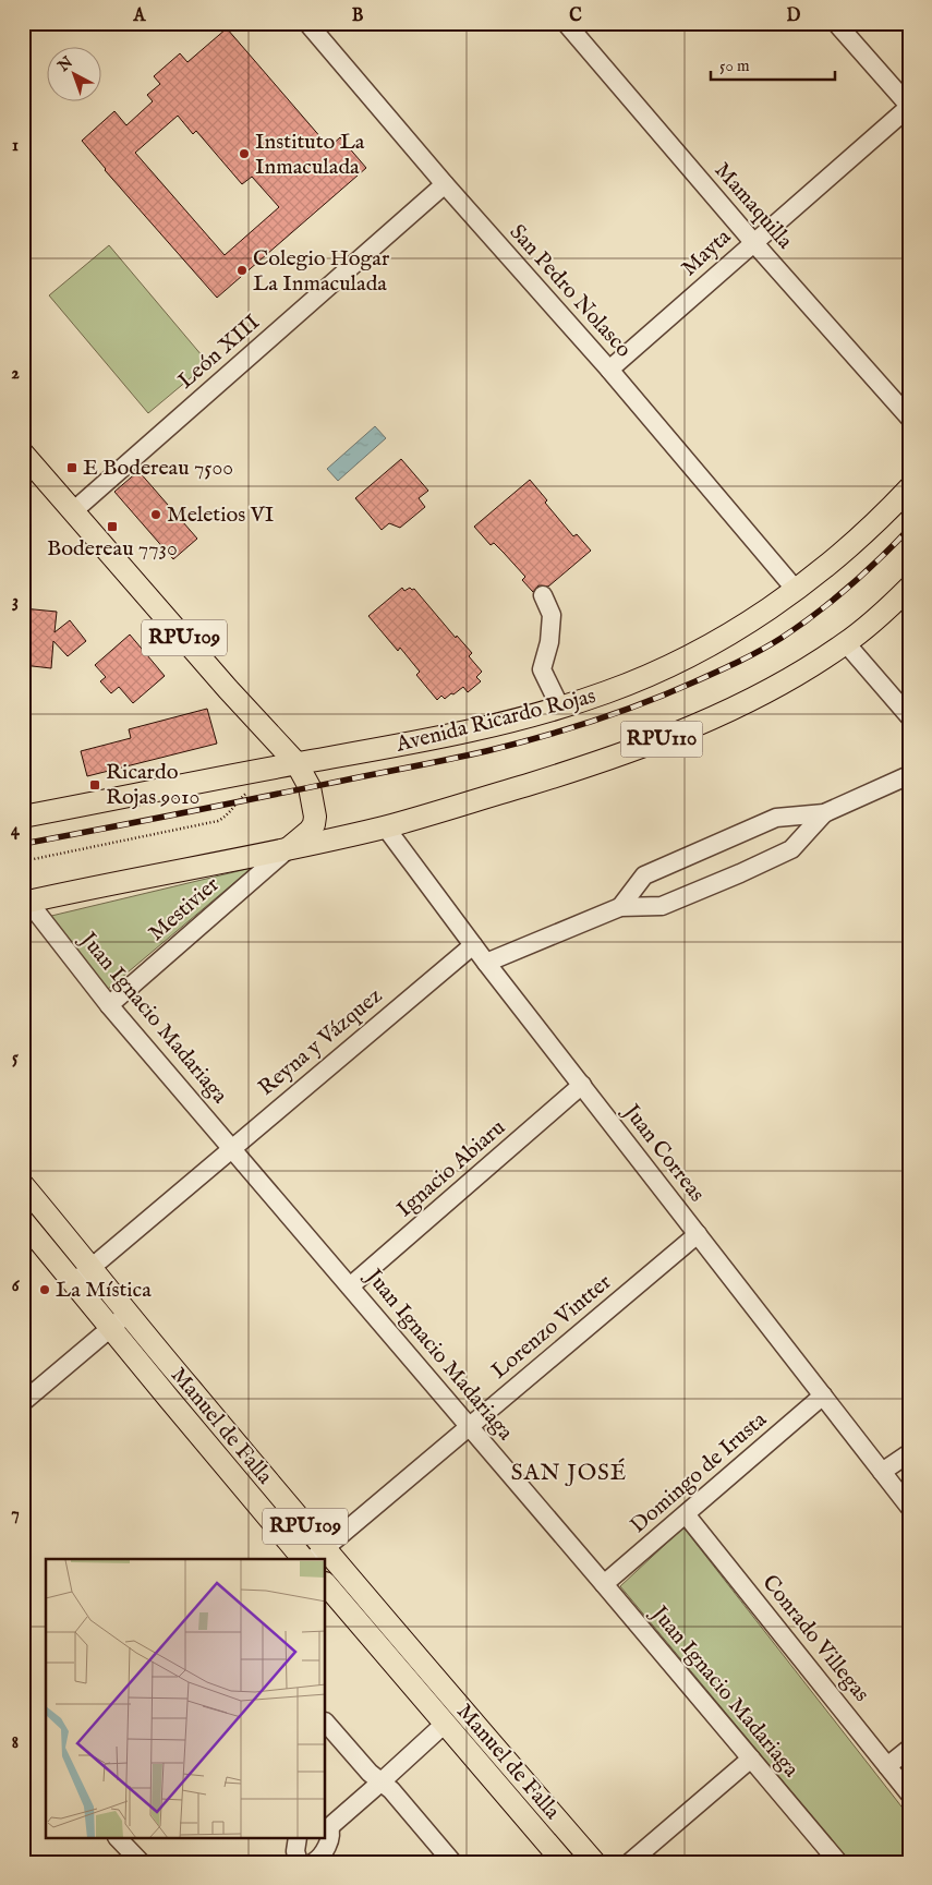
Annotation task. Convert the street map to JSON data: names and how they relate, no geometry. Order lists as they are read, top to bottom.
{
  "streets": {
    "main road": [
      "RPU109",
      "Avenida Ricardo Rojas",
      "RPU110",
      "Manuel de Falla"
    ],
    "street": [
      "Mamaquilla",
      "Mayta",
      "San Pedro Nolasco",
      "León XIII",
      "Mestivier",
      "Juan Ignacio Madariaga",
      "Reyna y Vázquez",
      "Juan Correas",
      "Ignacio Abiaru",
      "Lorenzo Vintter",
      "Domingo de Irusta",
      "Conrado Villegas"
    ]
  },
  "crossings": [
    ["Mamaquilla", "Mayta"],
    ["Mayta", "San Pedro Nolasco"],
    ["San Pedro Nolasco", "León XIII"],
    ["San Pedro Nolasco", "Avenida Ricardo Rojas"],
    ["León XIII", "RPU109"],
    ["RPU109", "Avenida Ricardo Rojas"],
    ["RPU109", "RPU110"],
    ["RPU109", "Mestivier"],
    ["RPU109", "Juan Ignacio Madariaga"],
    ["RPU110", "Mestivier"],
    ["RPU110", "Juan Correas"],
    ["Mestivier", "Juan Ignacio Madariaga"],
    ["Juan Ignacio Madariaga", "Reyna y Vázquez"],
    ["Juan Ignacio Madariaga", "Ignacio Abiaru"],
    ["Juan Ignacio Madariaga", "Lorenzo Vintter"],
    ["Juan Ignacio Madariaga", "Domingo de Irusta"],
    ["Reyna y Vázquez", "Juan Correas"],
    ["Reyna y Vázquez", "Manuel de Falla"],
    ["Juan Correas", "Ignacio Abiaru"],
    ["Juan Correas", "Lorenzo Vintter"],
    ["Juan Correas", "Domingo de Irusta"],
    ["Lorenzo Vintter", "Manuel de Falla"],
    ["Domingo de Irusta", "Conrado Villegas"]
  ],
  "districts": ["SAN JOSÉ"],
  "places": {
    "other": [
      "Instituto La Inmaculada",
      "Colegio Hogar La Inmaculada",
      "Meletios VI",
      "La Mística"
    ],
    "transit": ["E Bodereau 7500", "Bodereau 7730", "Ricardo Rojas 9010"]
  },
  "scale_bar": "50 m",
  "north": "top left",
  "grid": {
    "columns": [
      "A",
      "B",
      "C",
      "D"
    ],
    "rows": [
      "1",
      "2",
      "3",
      "4",
      "5",
      "6",
      "7",
      "8"
    ]
  }
}
